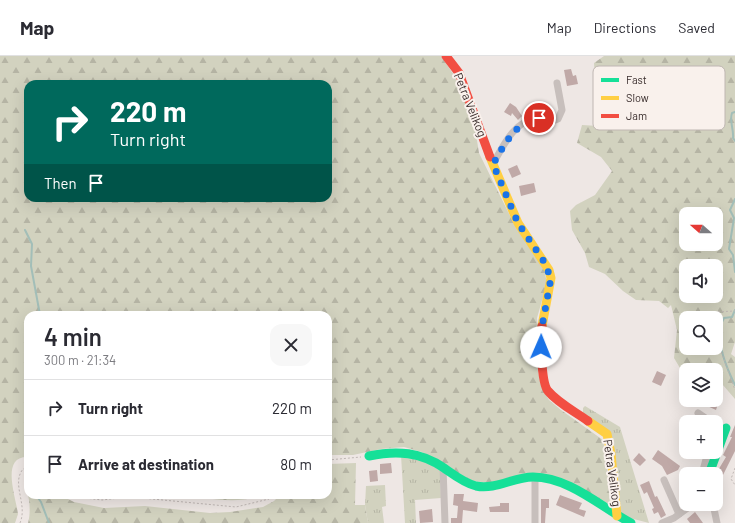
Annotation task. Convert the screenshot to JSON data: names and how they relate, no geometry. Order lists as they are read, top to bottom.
{
  "streets": {
    "street": ["Petra Velikog"]
  },
  "legend": ["Fast", "Slow", "Jam"],
  "north": "left",
  "page": {
    "header": "Map",
    "nav": ["Map", "Directions", "Saved"],
    "turn": ["220 m", "Turn right"],
    "then": "Then",
    "map_buttons": ["+", "−"],
    "heading": ["4 min", "300 m · 21:34"],
    "list": [
      {
        "name": "Turn right",
        "value": "220 m"
      },
      {
        "name": "Arrive at destination",
        "value": "80 m"
      }
    ]
  }
}
